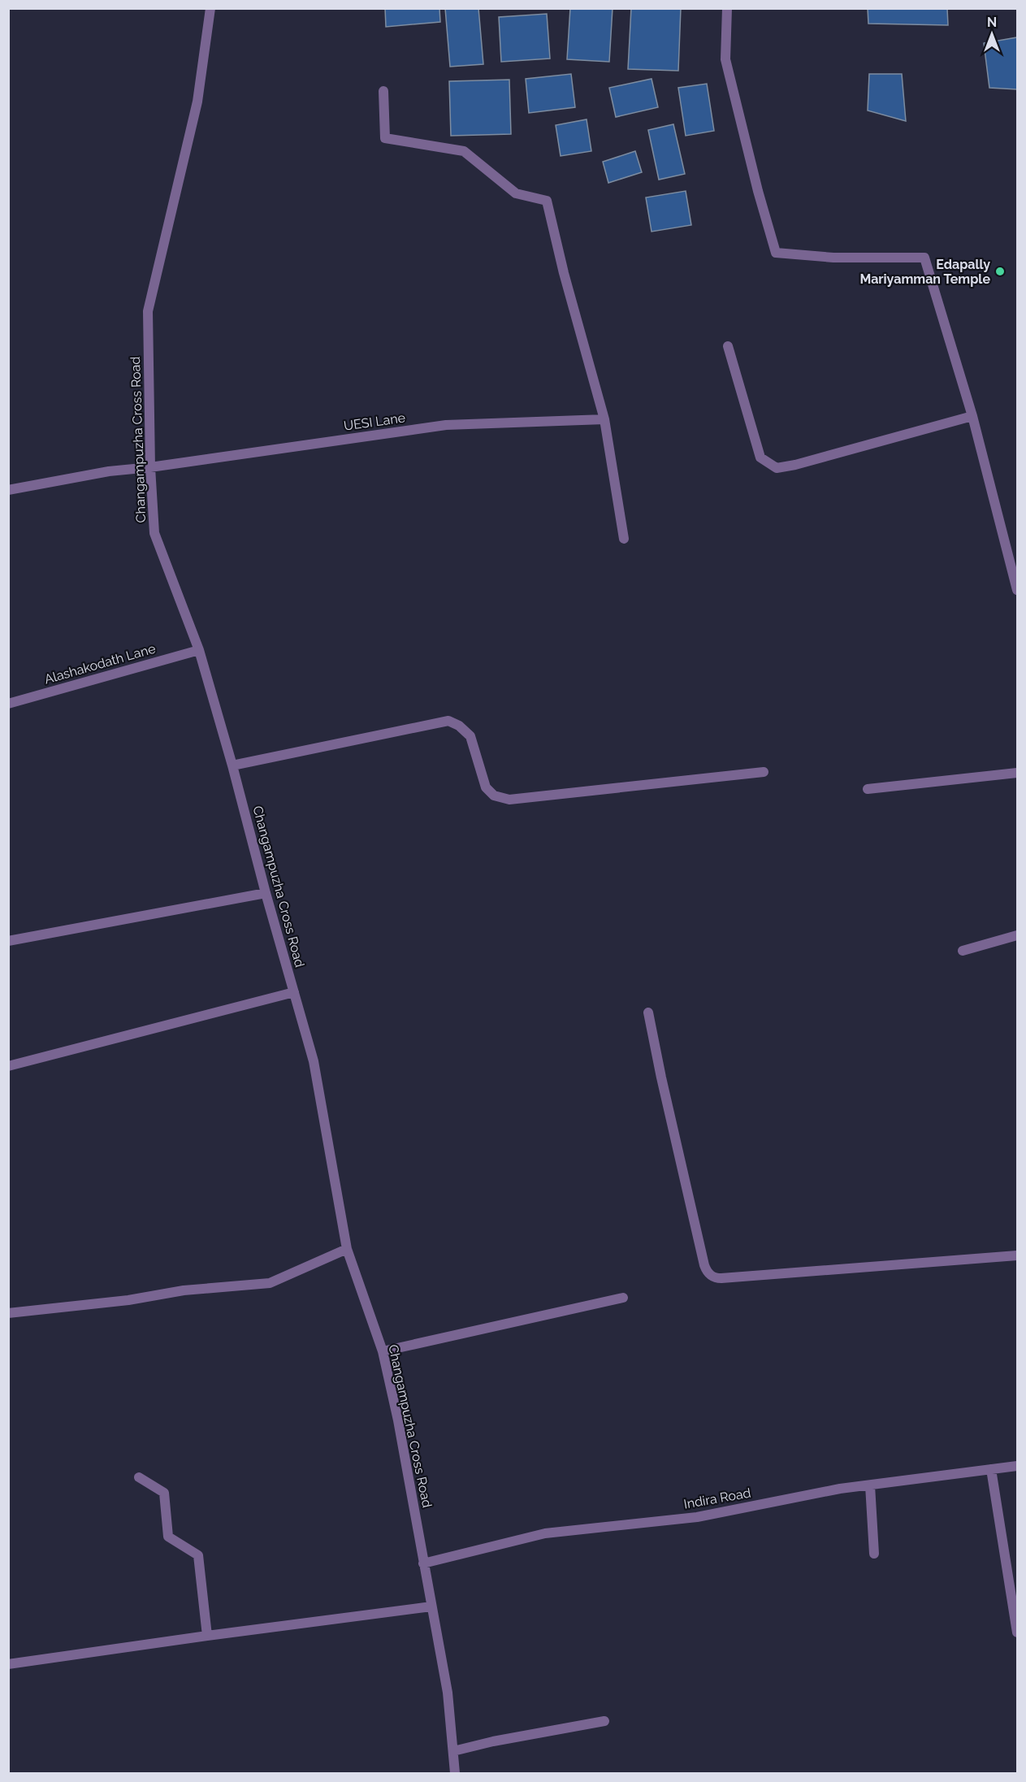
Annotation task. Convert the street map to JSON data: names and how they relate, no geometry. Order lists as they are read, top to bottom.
{
  "streets": {
    "street": [
      "UESI Lane",
      "Changampuzha Cross Road",
      "Alashakodath Lane",
      "Indira Road"
    ]
  },
  "crossings": [
    ["UESI Lane", "Changampuzha Cross Road"],
    ["Changampuzha Cross Road", "Alashakodath Lane"],
    ["Changampuzha Cross Road", "Indira Road"]
  ],
  "places": ["Edapally Mariyamman Temple"],
  "north": "top"
}
